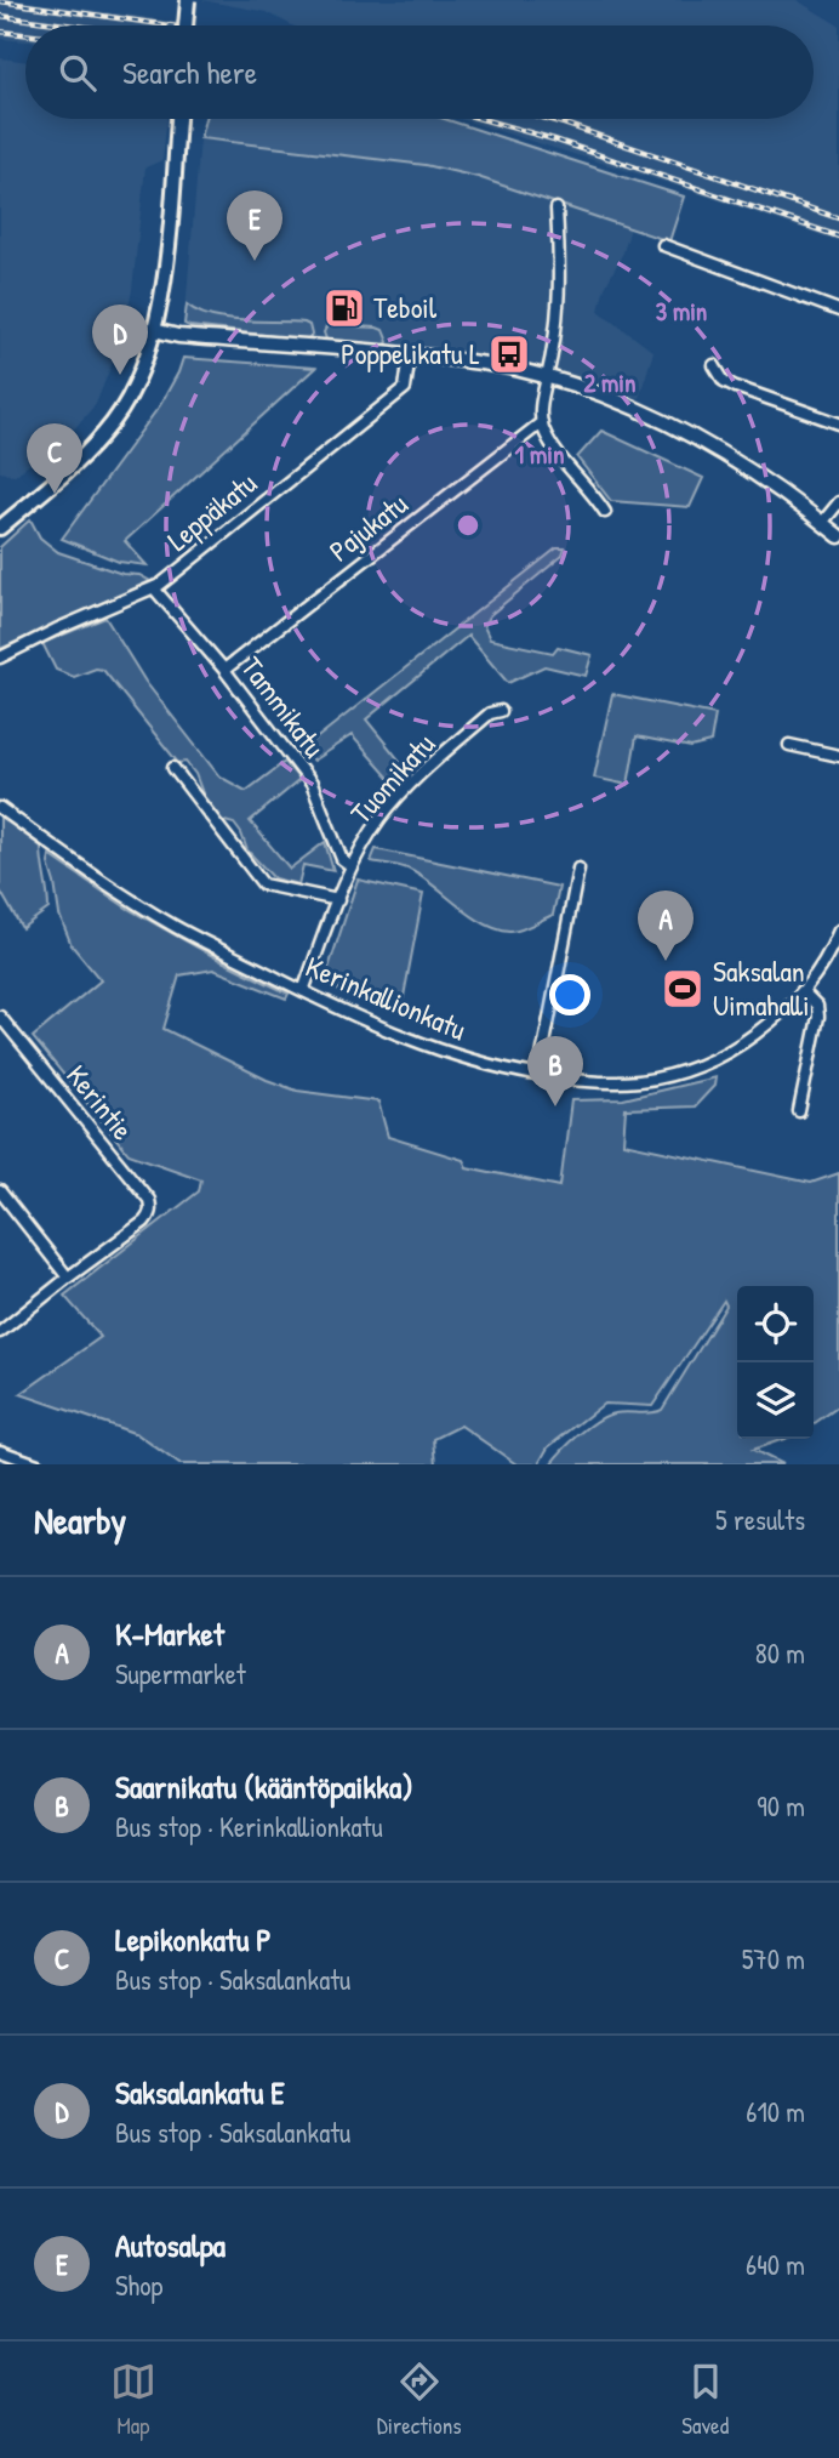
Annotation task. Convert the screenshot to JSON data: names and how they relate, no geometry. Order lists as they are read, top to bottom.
{
  "streets": {
    "street": [
      "Leppäkatu",
      "Pajukatu",
      "Tammikatu",
      "Tuomikatu",
      "Kerinkallionkatu",
      "Kerintie"
    ]
  },
  "crossings": [
    ["Leppäkatu", "Tammikatu"],
    ["Pajukatu", "Tammikatu"],
    ["Tammikatu", "Tuomikatu"],
    ["Tuomikatu", "Kerinkallionkatu"]
  ],
  "places": {
    "fuel station": ["Teboil"],
    "bus stop": ["Poppelikatu L"],
    "sports": ["Saksalan Uimahalli"]
  },
  "page": {
    "search": "Search here",
    "pins": [
      "E",
      "D",
      "C",
      "A",
      "B"
    ],
    "heading": ["Nearby", "5 results"],
    "list": [
      {
        "mark": "A",
        "name": "K-Market",
        "note": "Supermarket",
        "value": "80 m"
      },
      {
        "mark": "B",
        "name": "Saarnikatu (kääntöpaikka)",
        "note": "Bus stop · Kerinkallionkatu",
        "value": "90 m"
      },
      {
        "mark": "C",
        "name": "Lepikonkatu P",
        "note": "Bus stop · Saksalankatu",
        "value": "570 m"
      },
      {
        "mark": "D",
        "name": "Saksalankatu E",
        "note": "Bus stop · Saksalankatu",
        "value": "610 m"
      },
      {
        "mark": "E",
        "name": "Autosalpa",
        "note": "Shop",
        "value": "640 m"
      }
    ],
    "nav": ["Map", "Directions", "Saved"]
  },
  "rings": ["3 min", "2 min", "1 min"]
}
